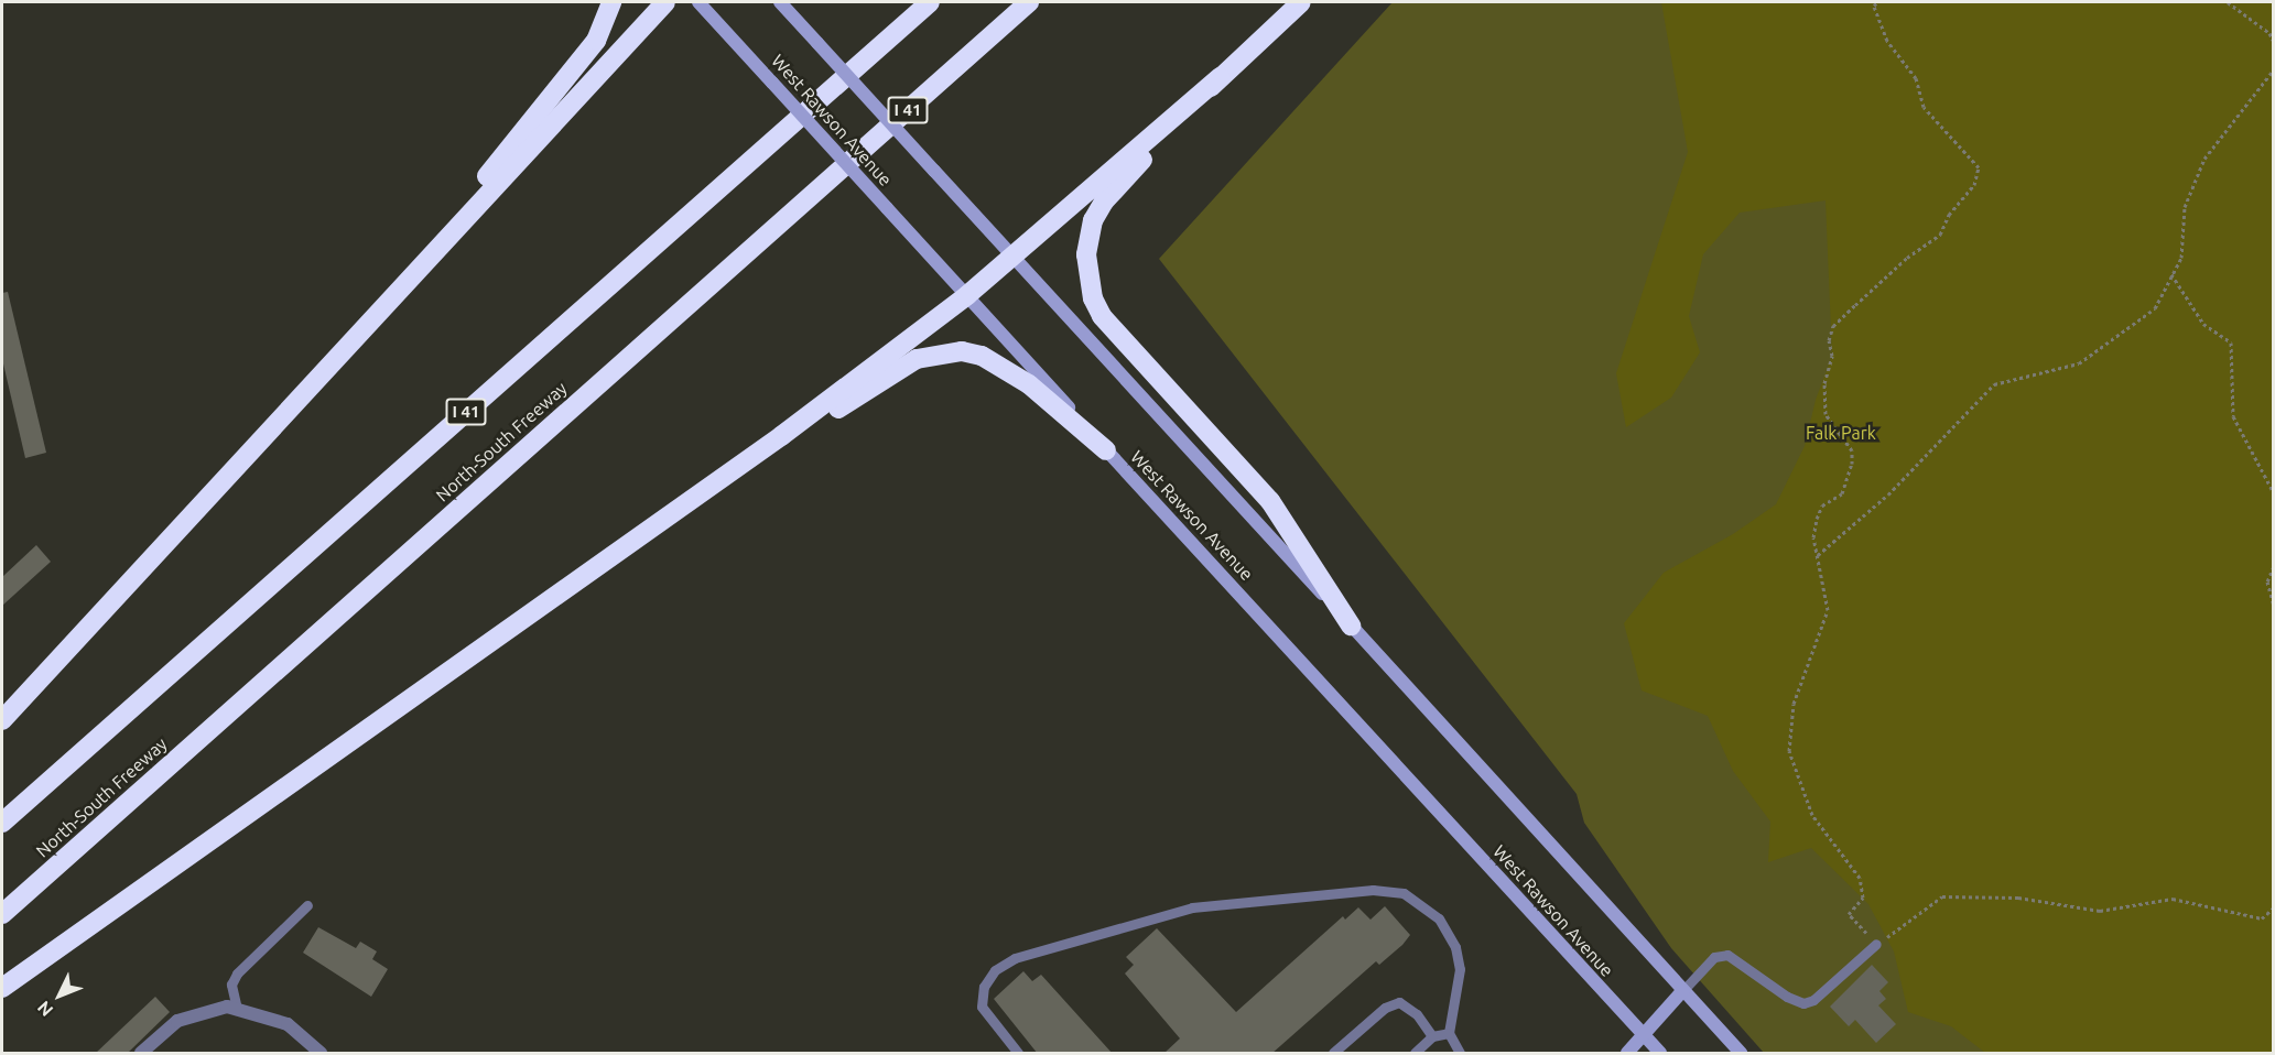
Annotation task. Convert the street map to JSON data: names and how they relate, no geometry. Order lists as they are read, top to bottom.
{
  "streets": {
    "highway": ["I 41", "North-South Freeway"],
    "main road": ["West Rawson Avenue"]
  },
  "parks": ["Falk Park"],
  "north": "bottom left"
}
